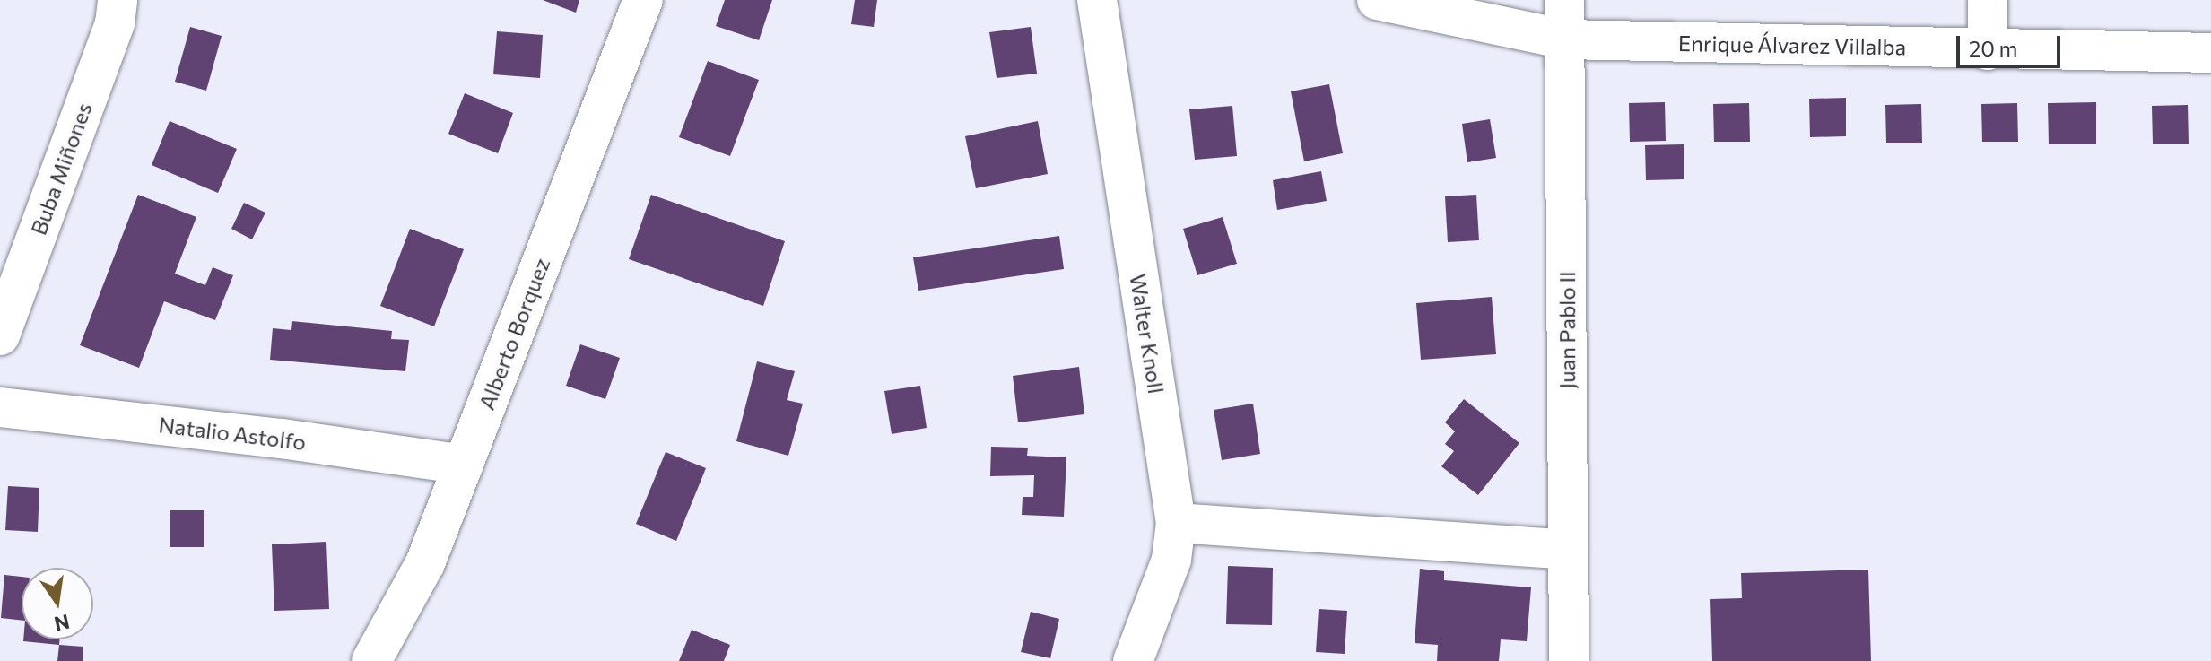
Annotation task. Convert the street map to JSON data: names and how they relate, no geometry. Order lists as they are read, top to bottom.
{
  "streets": {
    "street": [
      "Enrique Álvarez Villalba",
      "Buba Miñones",
      "Juan Pablo II",
      "Alberto Borquez",
      "Walter Knoll",
      "Natalio Astolfo"
    ]
  },
  "crossings": [
    ["Enrique Álvarez Villalba", "Juan Pablo II"],
    ["Alberto Borquez", "Natalio Astolfo"]
  ],
  "scale_bar": "20 m",
  "north": "bottom"
}
